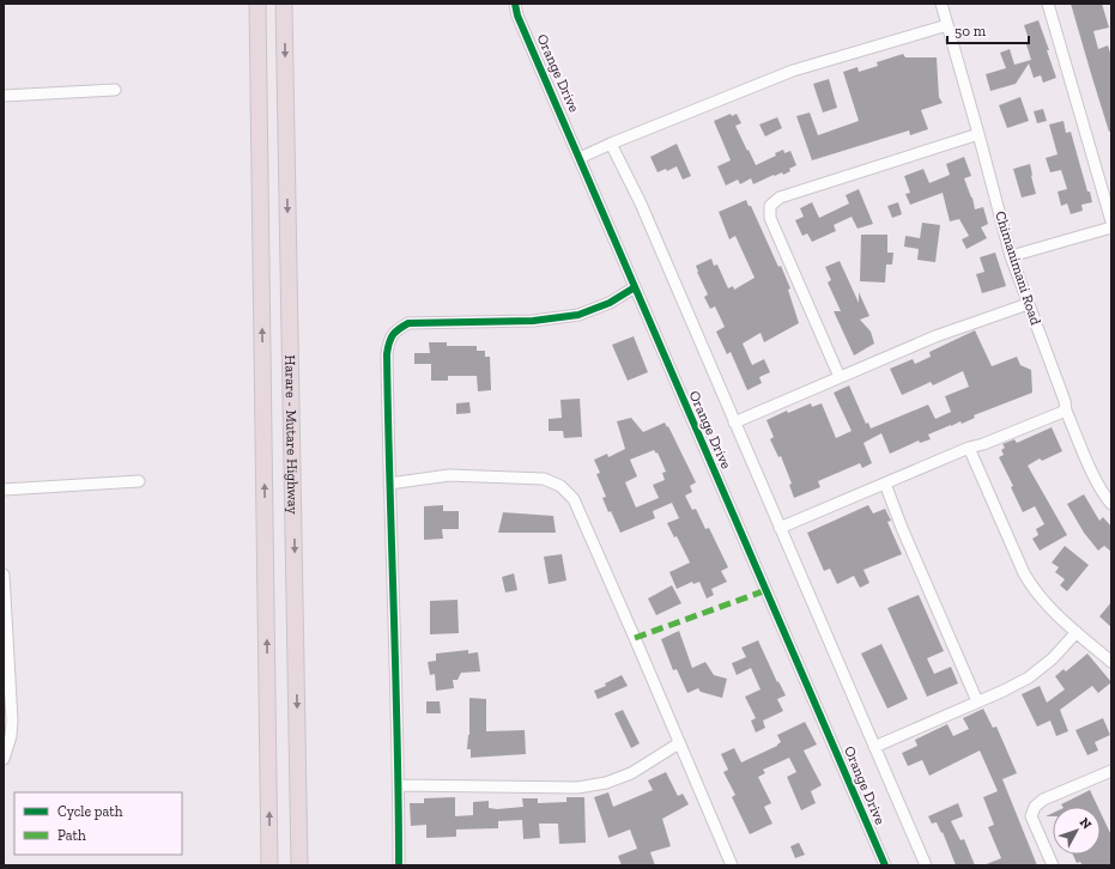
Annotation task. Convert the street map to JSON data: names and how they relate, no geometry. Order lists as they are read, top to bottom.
{
  "streets": {
    "highway": ["Harare - Mutare Highway"],
    "street": ["Orange Drive", "Chimanimani Road"]
  },
  "legend": ["Cycle path", "Path"],
  "scale_bar": "50 m",
  "north": "top right"
}
